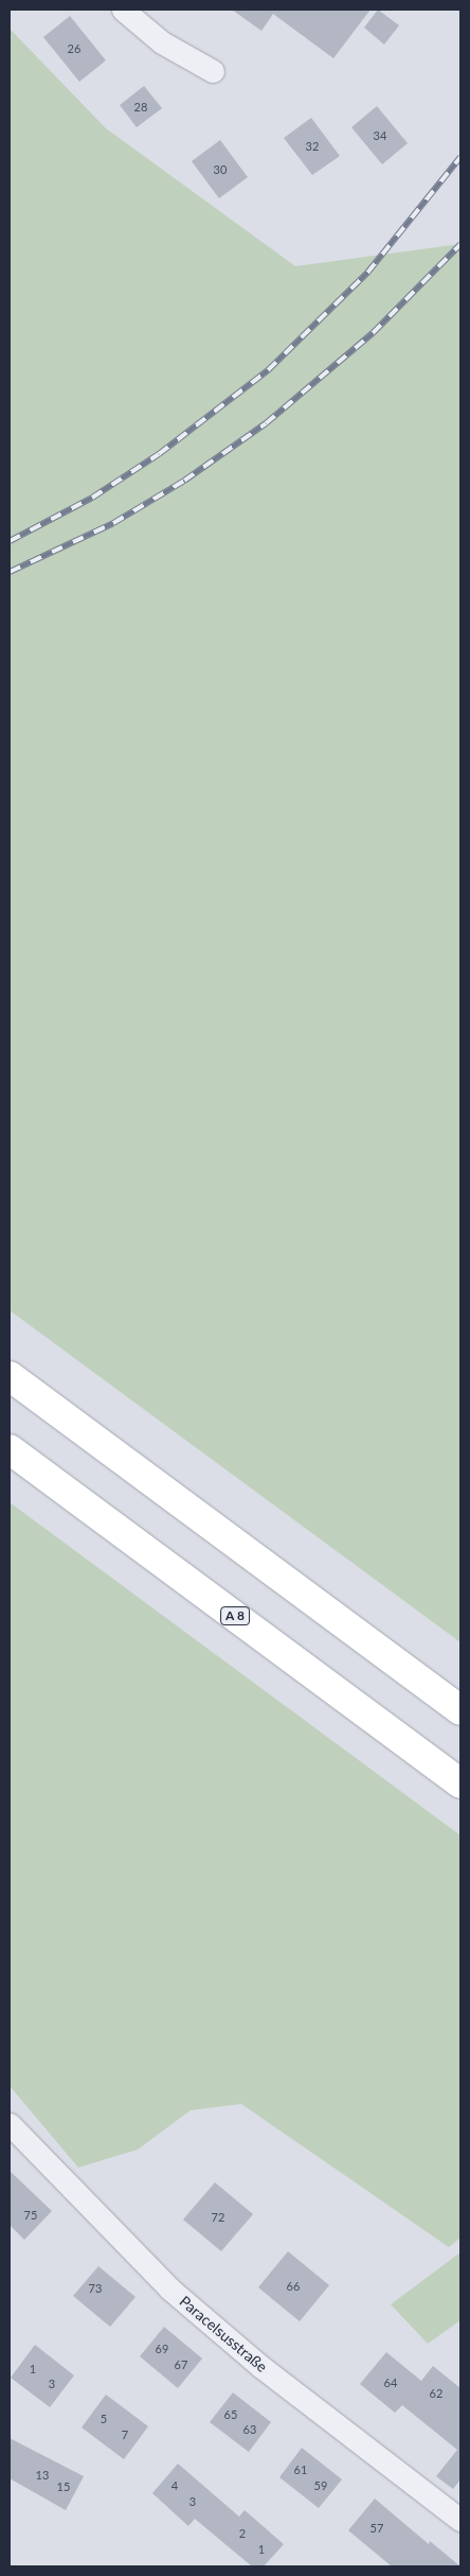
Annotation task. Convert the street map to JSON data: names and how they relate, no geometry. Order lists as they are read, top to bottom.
{
  "streets": {
    "highway": ["A 8"],
    "street": ["Paracelsusstraße"]
  },
  "house_numbers": [
    "26",
    "28",
    "34",
    "32",
    "30",
    "75",
    "72",
    "66",
    "73",
    "69",
    "67",
    "1",
    "64",
    "3",
    "62",
    "65",
    "5",
    "63",
    "7",
    "61",
    "13",
    "4",
    "59",
    "15",
    "3",
    "57",
    "2",
    "1"
  ]
}
